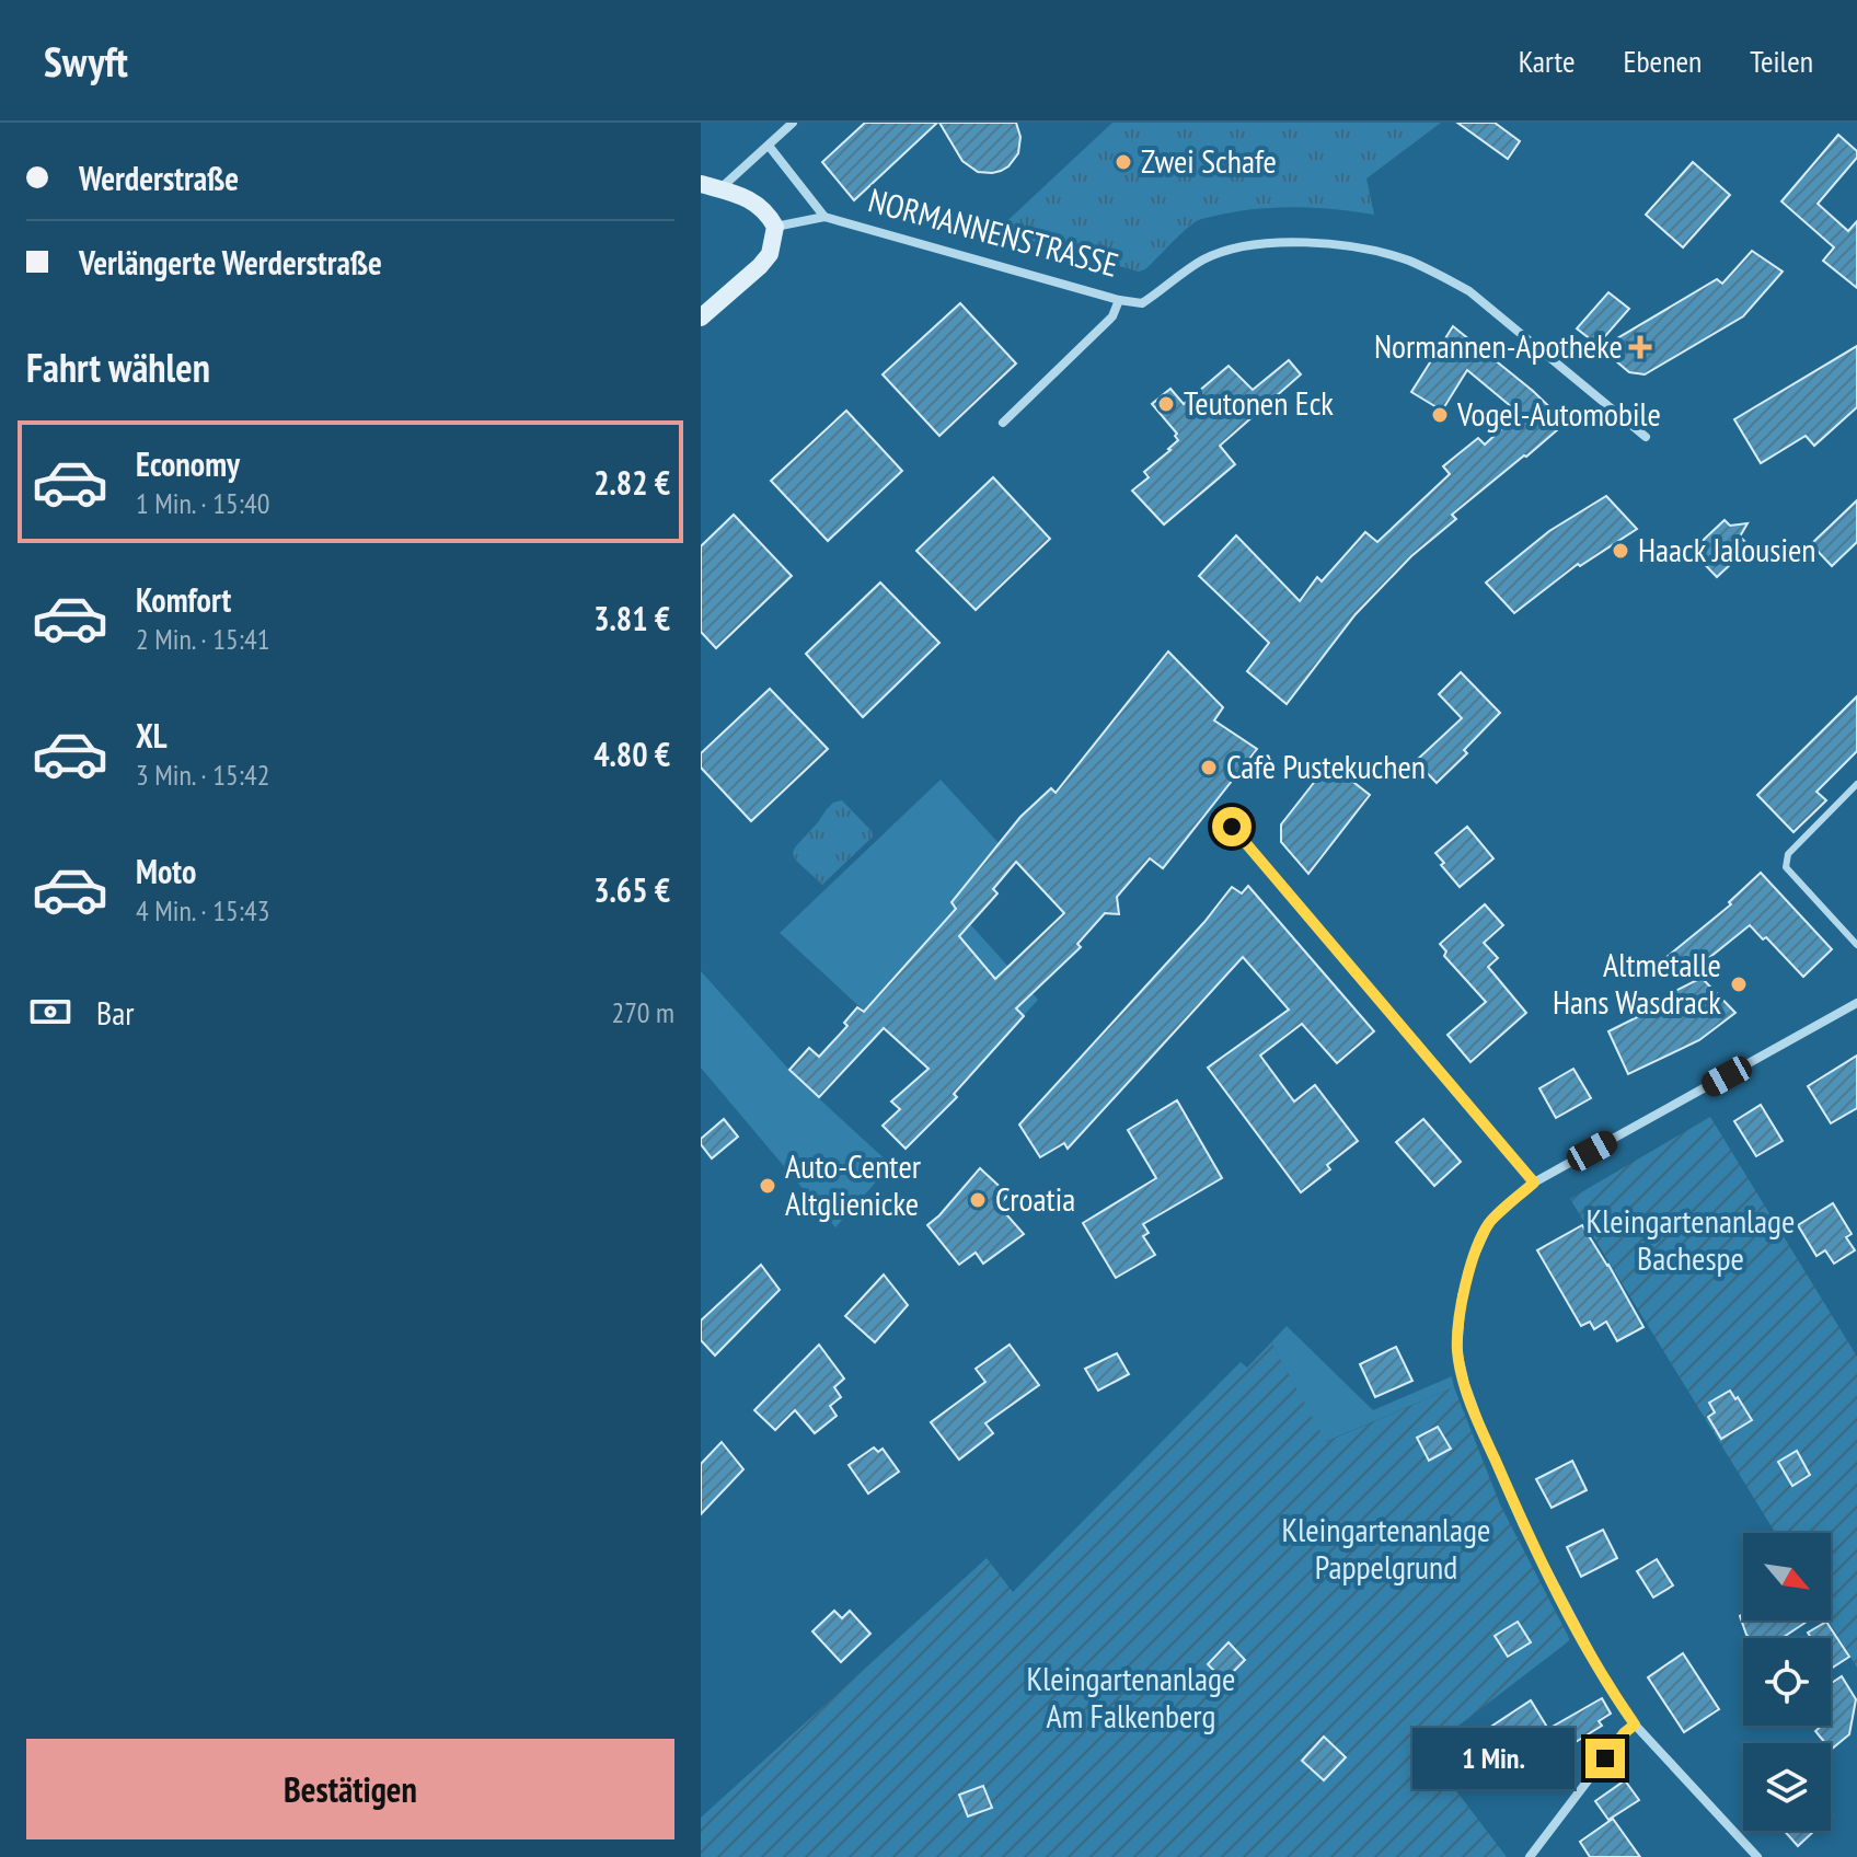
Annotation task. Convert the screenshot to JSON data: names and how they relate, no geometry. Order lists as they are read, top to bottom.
{
  "streets": {
    "street": ["NORMANNENSTRASSE"]
  },
  "parks": ["Kleingartenanlage Bachespe", "Kleingartenanlage Pappelgrund", "Kleingartenanlage Am Falkenberg"],
  "places": {
    "other": [
      "Zwei Schafe",
      "Teutonen Eck",
      "Vogel-Automobile",
      "Haack Jalousien",
      "Cafè Pustekuchen",
      "Altmetalle Hans Wasdrack",
      "Auto-Center Altglienicke",
      "Croatia"
    ],
    "health": ["Normannen-Apotheke"]
  },
  "north": "bottom right",
  "page": {
    "header": "Swyft",
    "nav": ["Karte", "Ebenen", "Teilen"],
    "banner": ["Werderstraße", "Verlängerte Werderstraße"],
    "heading": "Fahrt wählen",
    "list": [
      {
        "name": "Economy",
        "note": "1 Min. · 15:40",
        "value": "2.82 €"
      },
      {
        "name": "Komfort",
        "note": "2 Min. · 15:41",
        "value": "3.81 €"
      },
      {
        "name": "XL",
        "note": "3 Min. · 15:42",
        "value": "4.80 €"
      },
      {
        "name": "Moto",
        "note": "4 Min. · 15:43",
        "value": "3.65 €"
      }
    ],
    "pay": ["Bar", "270 m"],
    "buttons": "Bestätigen",
    "bubble": "1 Min."
  }
}
